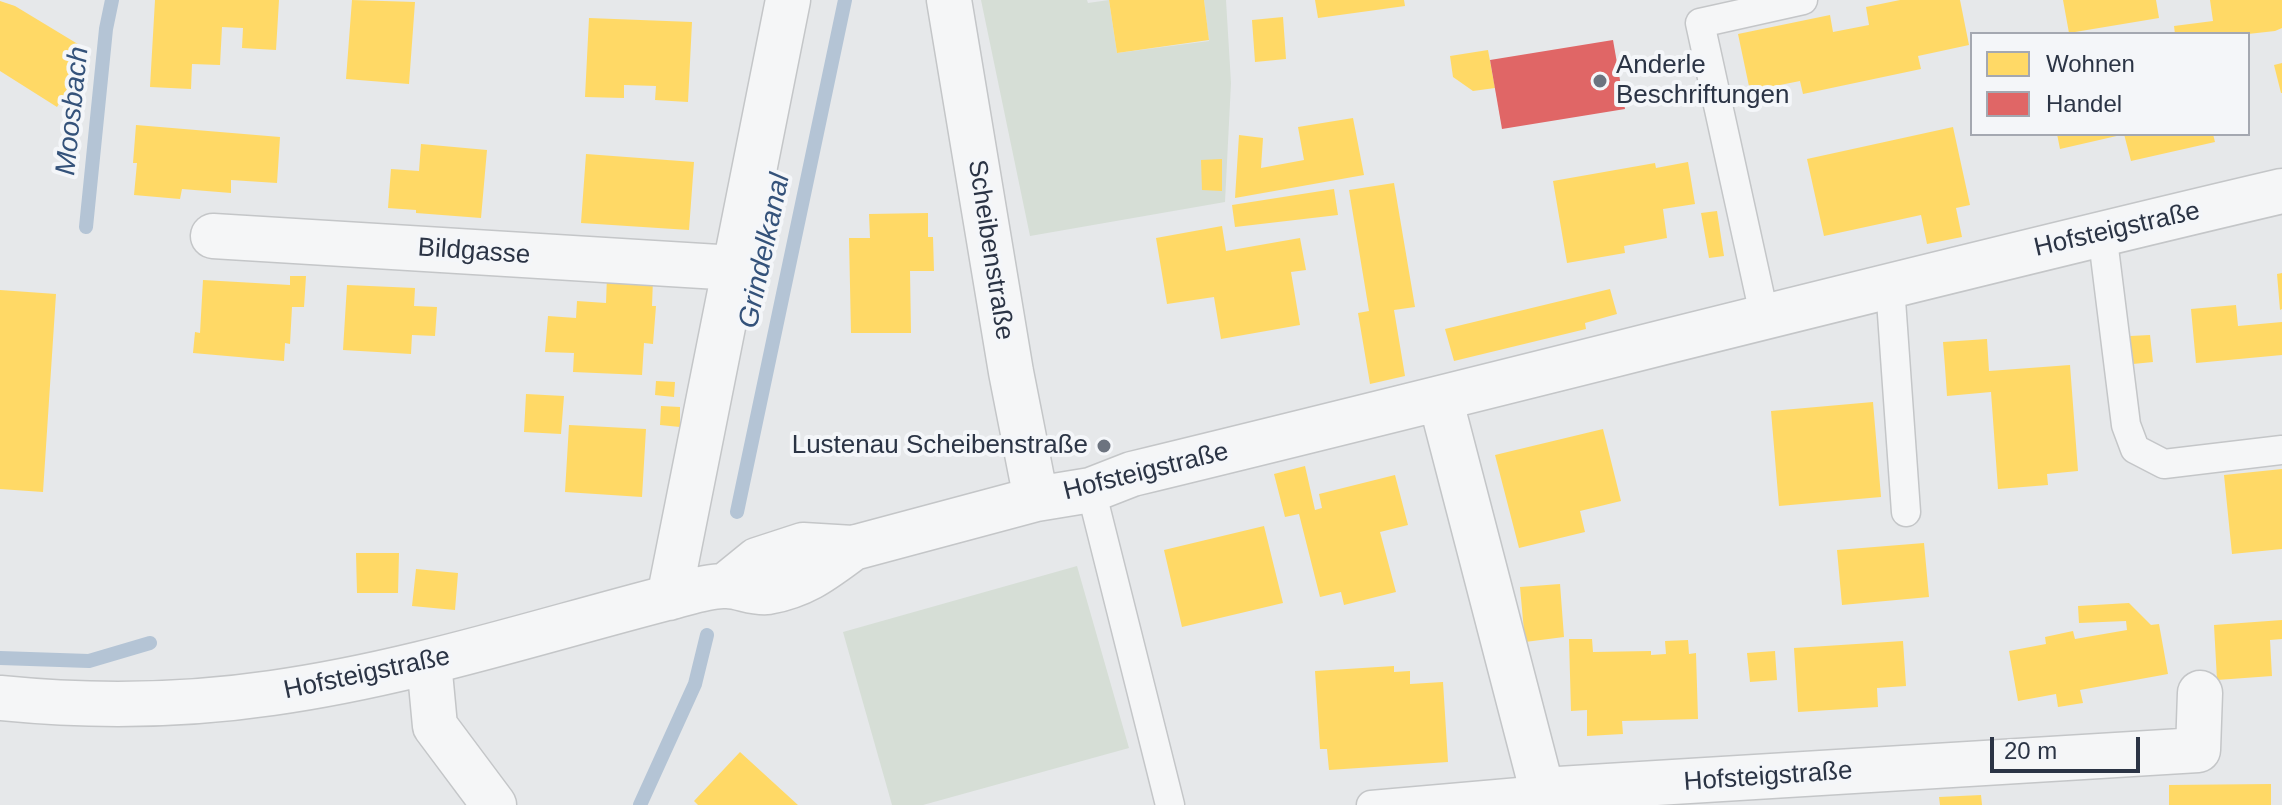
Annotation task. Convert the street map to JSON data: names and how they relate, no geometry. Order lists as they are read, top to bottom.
{
  "streets": {
    "street": ["Hofsteigstraße", "Scheibenstraße", "Bildgasse"]
  },
  "crossings": [
    ["Hofsteigstraße", "Scheibenstraße"]
  ],
  "water": ["Moosbach", "Grindelkanal"],
  "places": ["Anderle Beschriftungen", "Lustenau Scheibenstraße"],
  "legend": ["Wohnen", "Handel"],
  "scale_bar": "20 m"
}
